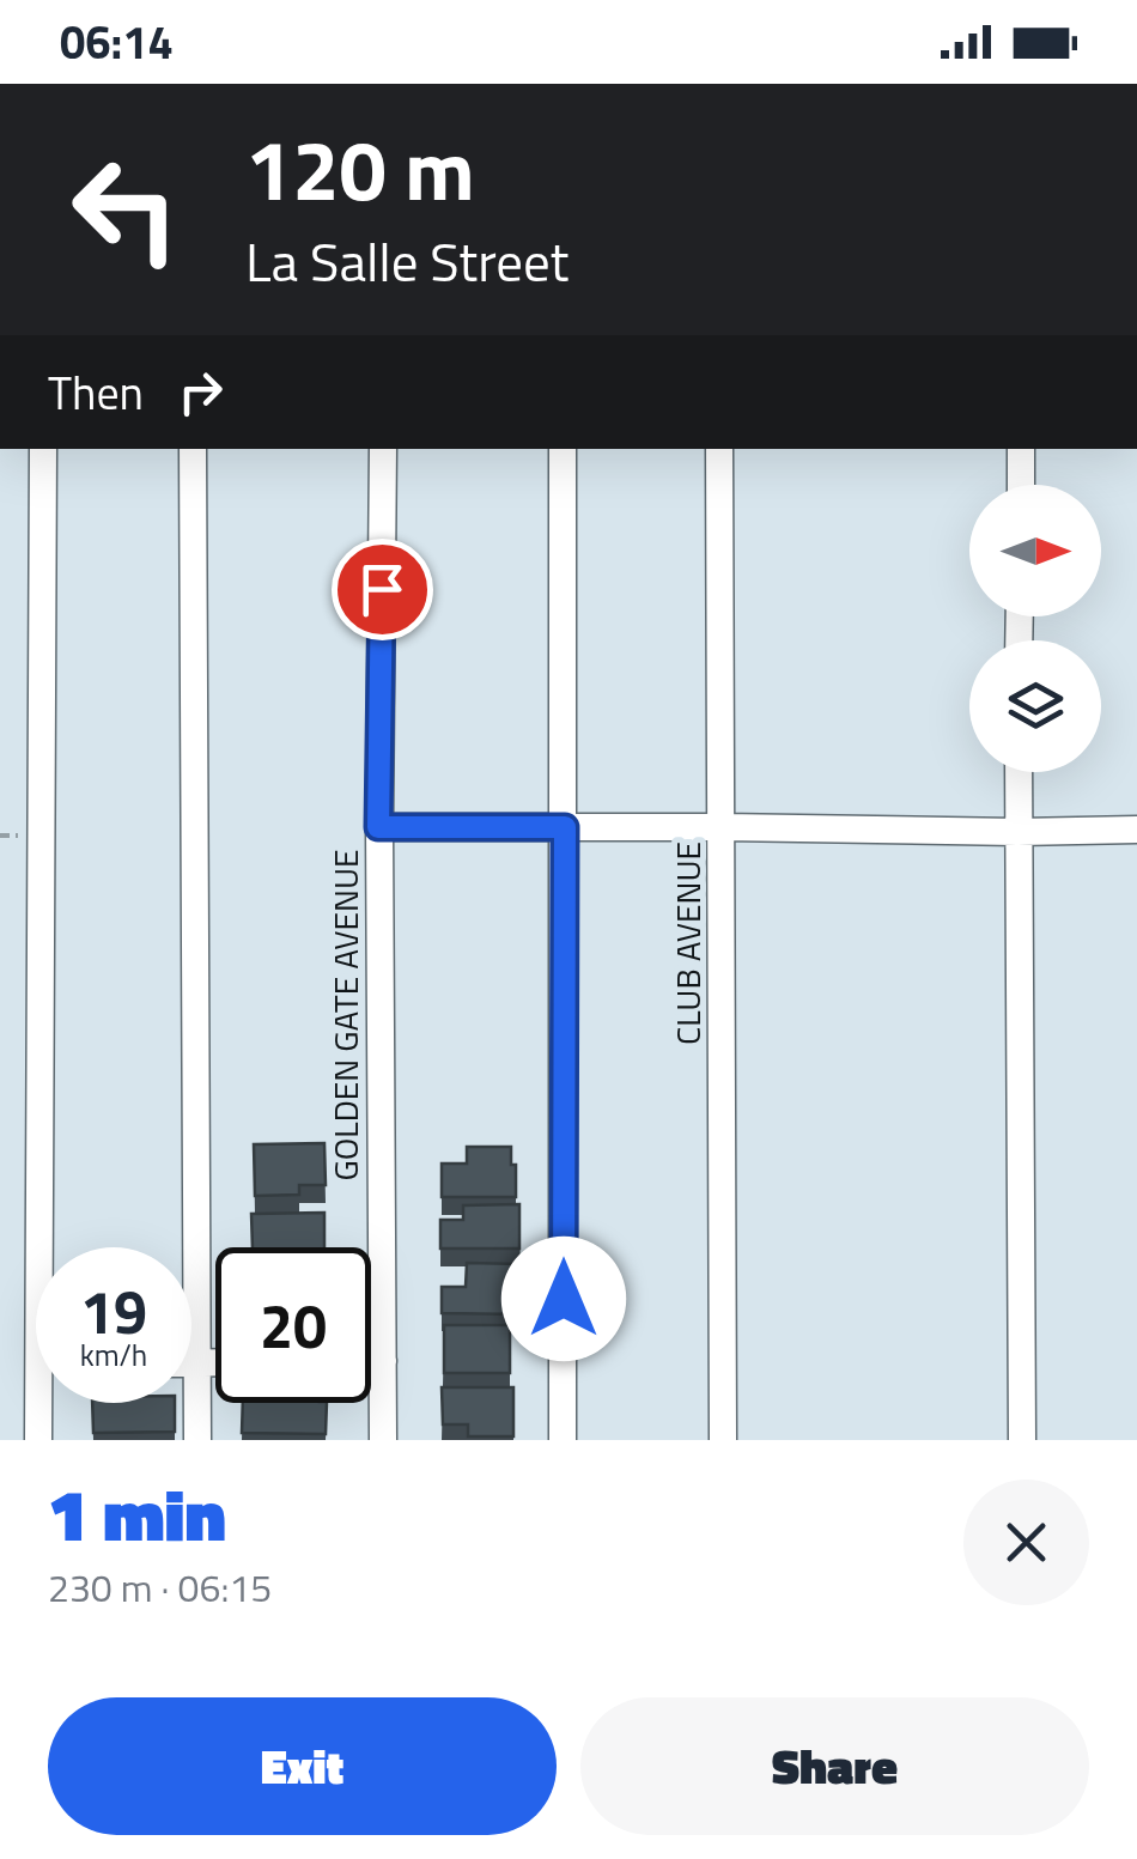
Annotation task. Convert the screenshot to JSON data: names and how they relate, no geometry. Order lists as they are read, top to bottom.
{
  "streets": {
    "street": ["CLUB AVENUE", "GOLDEN GATE AVENUE"]
  },
  "north": "right",
  "page": {
    "status": "06:14",
    "turn": ["120 m", "La Salle Street"],
    "then": "Then",
    "speed": "19 km/h",
    "limit": "20",
    "heading": ["1 min", "230 m · 06:15"],
    "buttons": ["Exit", "Share"]
  }
}
